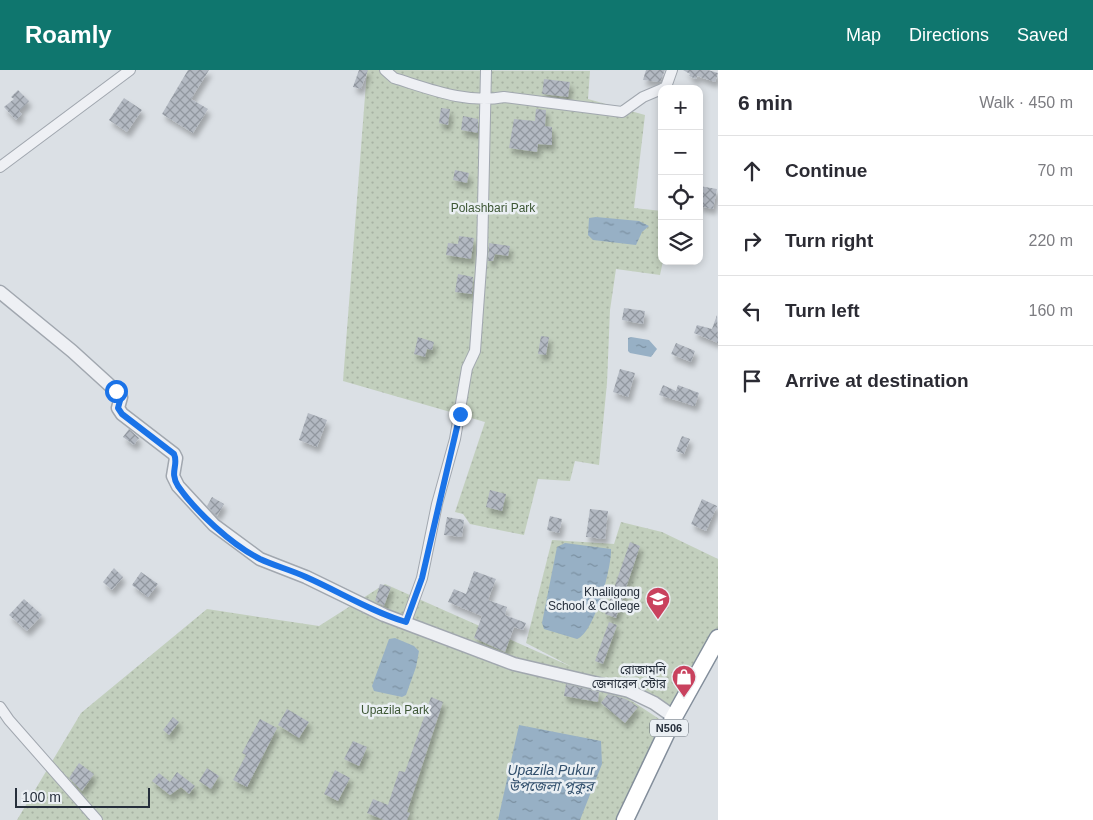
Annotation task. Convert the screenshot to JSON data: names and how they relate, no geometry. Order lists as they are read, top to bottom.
{
  "streets": {
    "highway": ["N506"]
  },
  "water": ["Upazila Pukur উপজেলা পুকুর"],
  "parks": ["Polashbari Park", "Upazila Park"],
  "places": {
    "school or university": ["Khalilgong School & College"],
    "shop": ["রোজামনি জেনারেল স্টোর"]
  },
  "scale_bar": "100 m",
  "page": {
    "header": "Roamly",
    "nav": ["Map", "Directions", "Saved"],
    "heading": ["6 min", "Walk · 450 m"],
    "map_buttons": ["+", "−"],
    "list": [
      ["Continue", "70 m"],
      ["Turn right", "220 m"],
      ["Turn left", "160 m"],
      "Arrive at destination"
    ],
    "scale": "100 m"
  }
}
